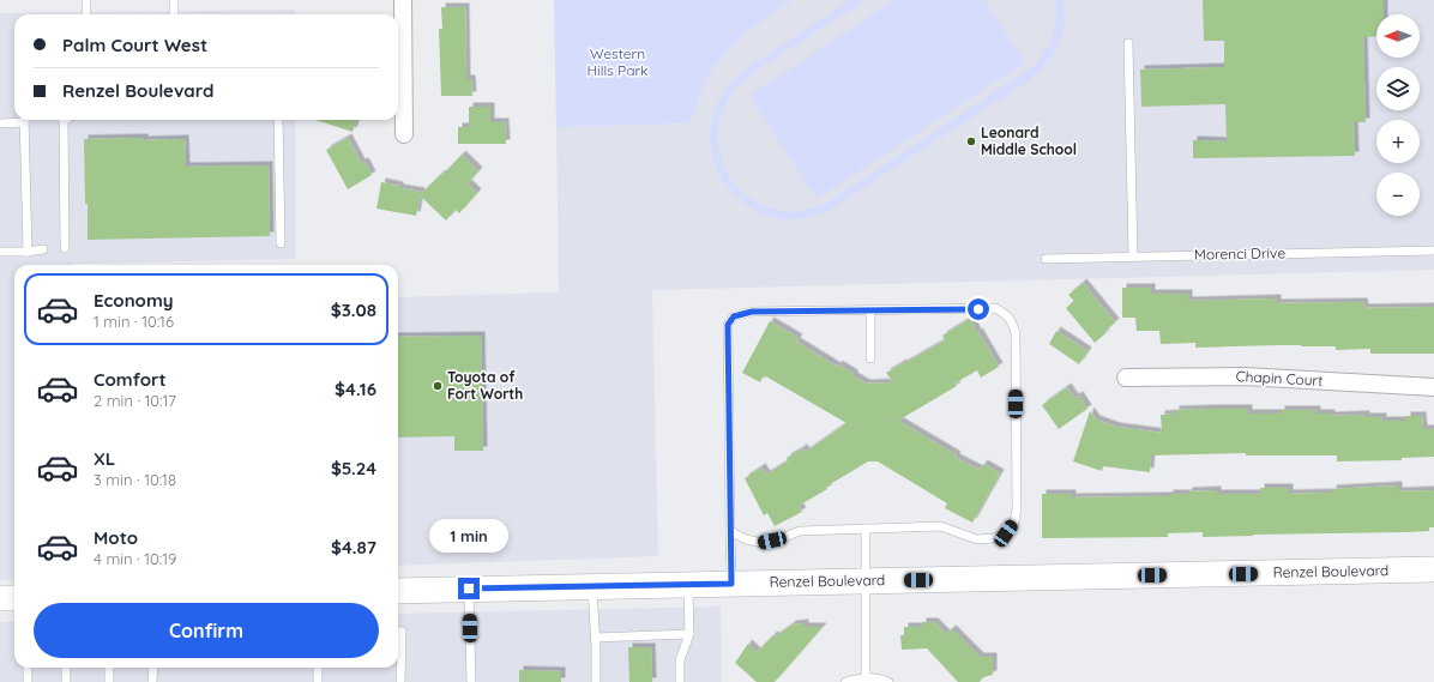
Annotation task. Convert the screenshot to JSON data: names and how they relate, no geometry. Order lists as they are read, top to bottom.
{
  "streets": {
    "street": ["Chapin Court", "Renzel Boulevard"],
    "lane": ["Morenci Drive"]
  },
  "parks": ["Western Hills Park"],
  "places": ["Leonard Middle School", "Toyota of Fort Worth"],
  "north": "left",
  "page": {
    "map_buttons": ["+", "−"],
    "banner": ["Palm Court West", "Renzel Boulevard"],
    "list": [
      {
        "name": "Economy",
        "note": "1 min · 10:16",
        "value": "$3.08"
      },
      {
        "name": "Comfort",
        "note": "2 min · 10:17",
        "value": "$4.16"
      },
      {
        "name": "XL",
        "note": "3 min · 10:18",
        "value": "$5.24"
      },
      {
        "name": "Moto",
        "note": "4 min · 10:19",
        "value": "$4.87"
      }
    ],
    "bubble": "1 min",
    "buttons": "Confirm"
  }
}
